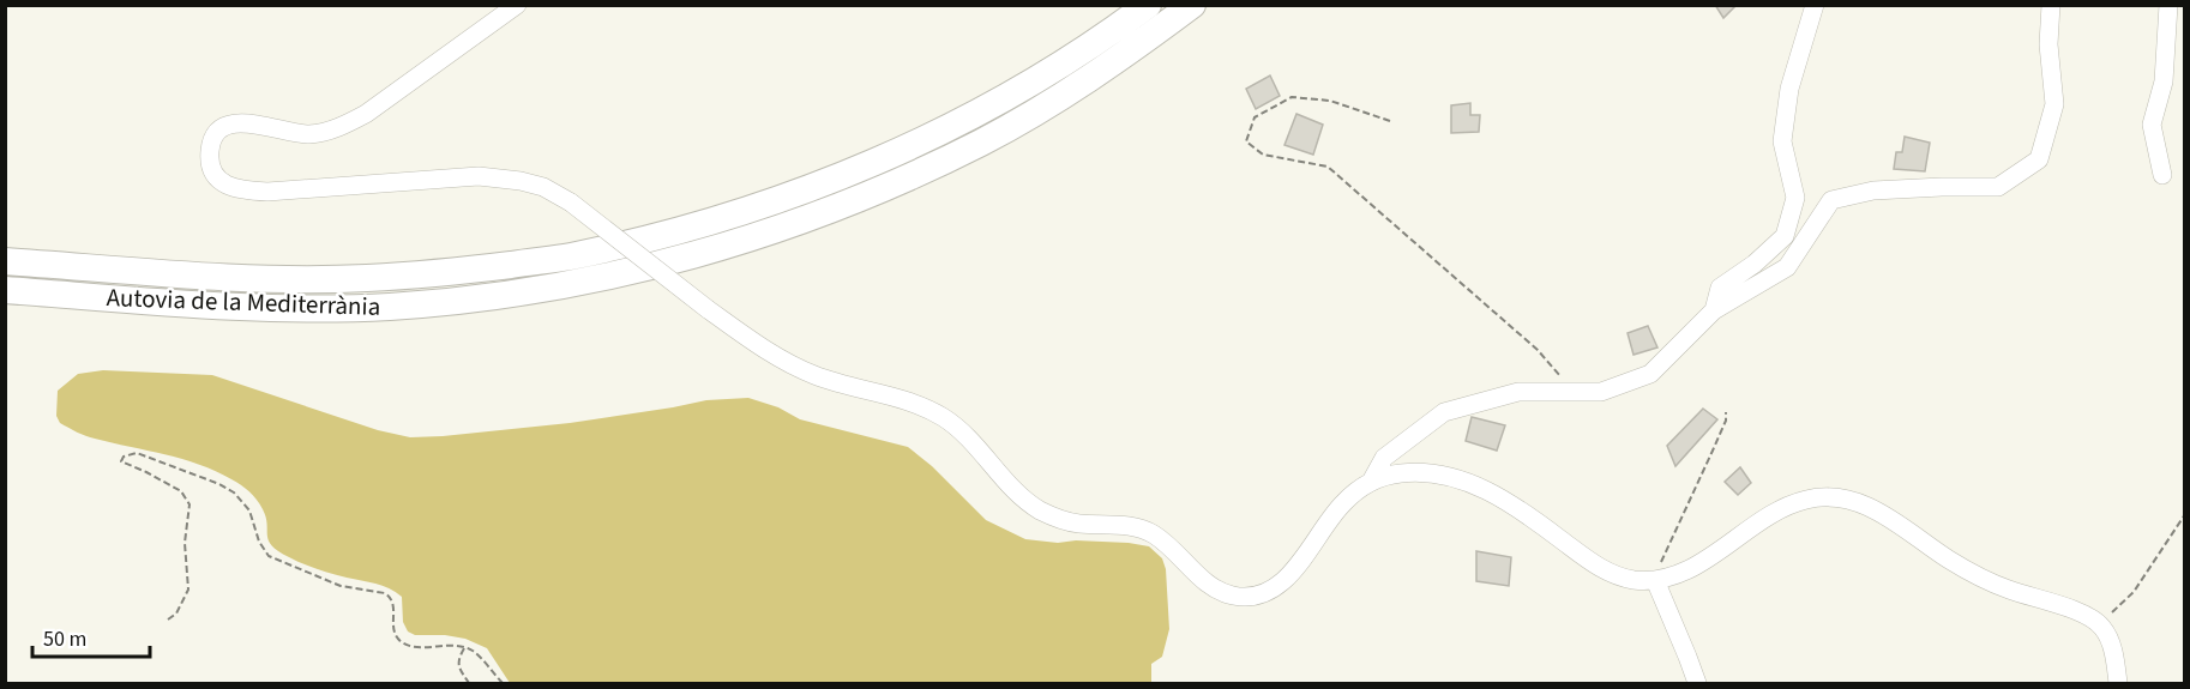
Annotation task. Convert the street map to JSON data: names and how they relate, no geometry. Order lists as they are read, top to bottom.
{
  "streets": {
    "highway": ["Autovia de la Mediterrània"]
  },
  "scale_bar": "50 m"
}
